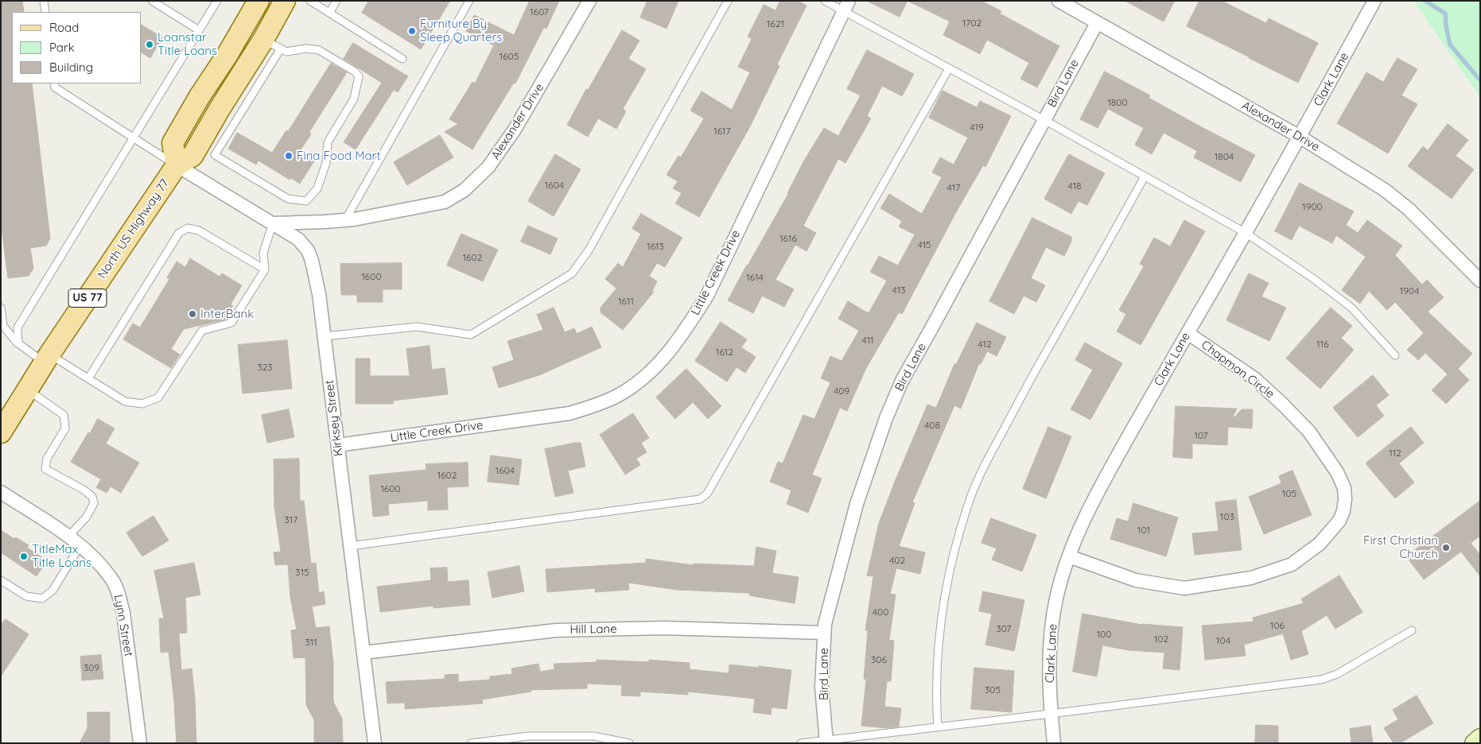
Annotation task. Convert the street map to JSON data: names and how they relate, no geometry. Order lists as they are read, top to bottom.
{
  "streets": {
    "main road": ["North US Highway 77", "US 77"],
    "street": [
      "Clark Lane",
      "Bird Lane",
      "Alexander Drive",
      "Little Creek Drive",
      "Chapman Circle",
      "Kirksey Street",
      "Lynn Street",
      "Hill Lane"
    ]
  },
  "crossings": [
    ["Clark Lane", "Alexander Drive"],
    ["Clark Lane", "Chapman Circle"],
    ["Bird Lane", "Alexander Drive"],
    ["Bird Lane", "Hill Lane"],
    ["Alexander Drive", "Kirksey Street"],
    ["North US Highway 77", "Kirksey Street"],
    ["Little Creek Drive", "Kirksey Street"],
    ["Kirksey Street", "Hill Lane"]
  ],
  "places": [
    "Furniture By Sleep Quarters",
    "Loanstar Title Loans",
    "Fina Food Mart",
    "InterBank",
    "First Christian Church",
    "TitleMax Title Loans"
  ],
  "house_numbers": [
    "1607",
    "1702",
    "1621",
    "1605",
    "1800",
    "419",
    "1617",
    "1804",
    "1604",
    "418",
    "417",
    "1900",
    "1616",
    "415",
    "1613",
    "1602",
    "1600",
    "1614",
    "413",
    "1904",
    "1611",
    "411",
    "412",
    "116",
    "1612",
    "323",
    "409",
    "408",
    "107",
    "112",
    "1604",
    "1602",
    "1600",
    "105",
    "103",
    "317",
    "101",
    "402",
    "315",
    "400",
    "106",
    "307",
    "100",
    "102",
    "104",
    "311",
    "306",
    "309",
    "305"
  ],
  "legend": ["Road", "Park", "Building"]
}
